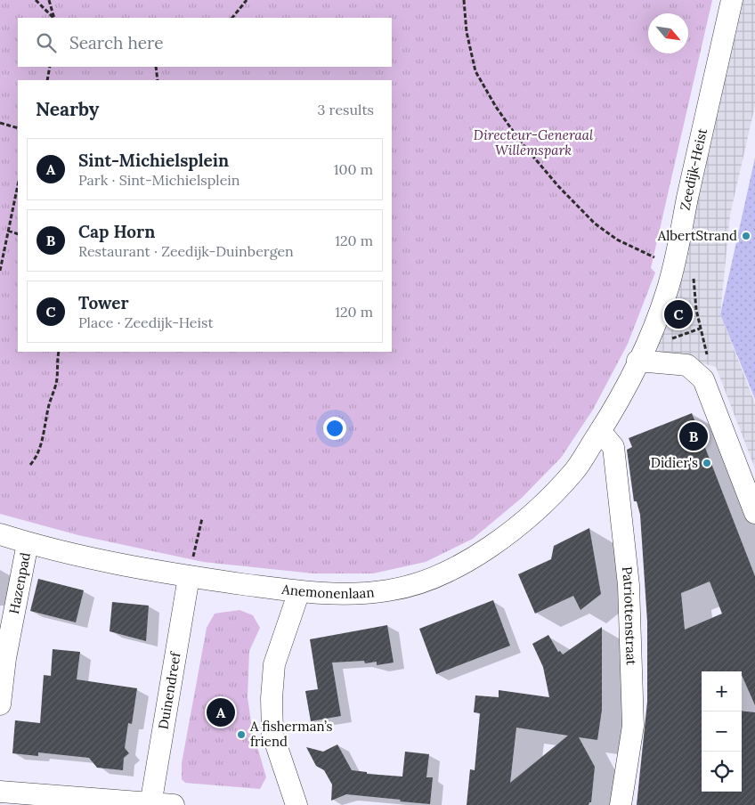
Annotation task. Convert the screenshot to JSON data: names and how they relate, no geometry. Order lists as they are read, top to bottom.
{
  "streets": {
    "street": [
      "Zeedijk-Heist",
      "Hazenpad",
      "Anemonenlaan",
      "Patriottenstraat",
      "Duinendreef"
    ]
  },
  "crossings": [
    ["Zeedijk-Heist", "Anemonenlaan"],
    ["Zeedijk-Heist", "Patriottenstraat"],
    ["Hazenpad", "Anemonenlaan"],
    ["Anemonenlaan", "Patriottenstraat"],
    ["Anemonenlaan", "Duinendreef"]
  ],
  "parks": ["Directeur-Generaal Willemspark"],
  "places": ["AlbertStrand", "Didier's", "A fisherman’s friend"],
  "north": "bottom right",
  "page": {
    "search": "Search here",
    "heading": ["Nearby", "3 results"],
    "list": [
      {
        "mark": "A",
        "name": "Sint-Michielsplein",
        "note": "Park · Sint-Michielsplein",
        "value": "100 m"
      },
      {
        "mark": "B",
        "name": "Cap Horn",
        "note": "Restaurant · Zeedijk-Duinbergen",
        "value": "120 m"
      },
      {
        "mark": "C",
        "name": "Tower",
        "note": "Place · Zeedijk-Heist",
        "value": "120 m"
      }
    ],
    "pins": ["C", "B", "A"],
    "map_buttons": ["+", "−"]
  }
}
